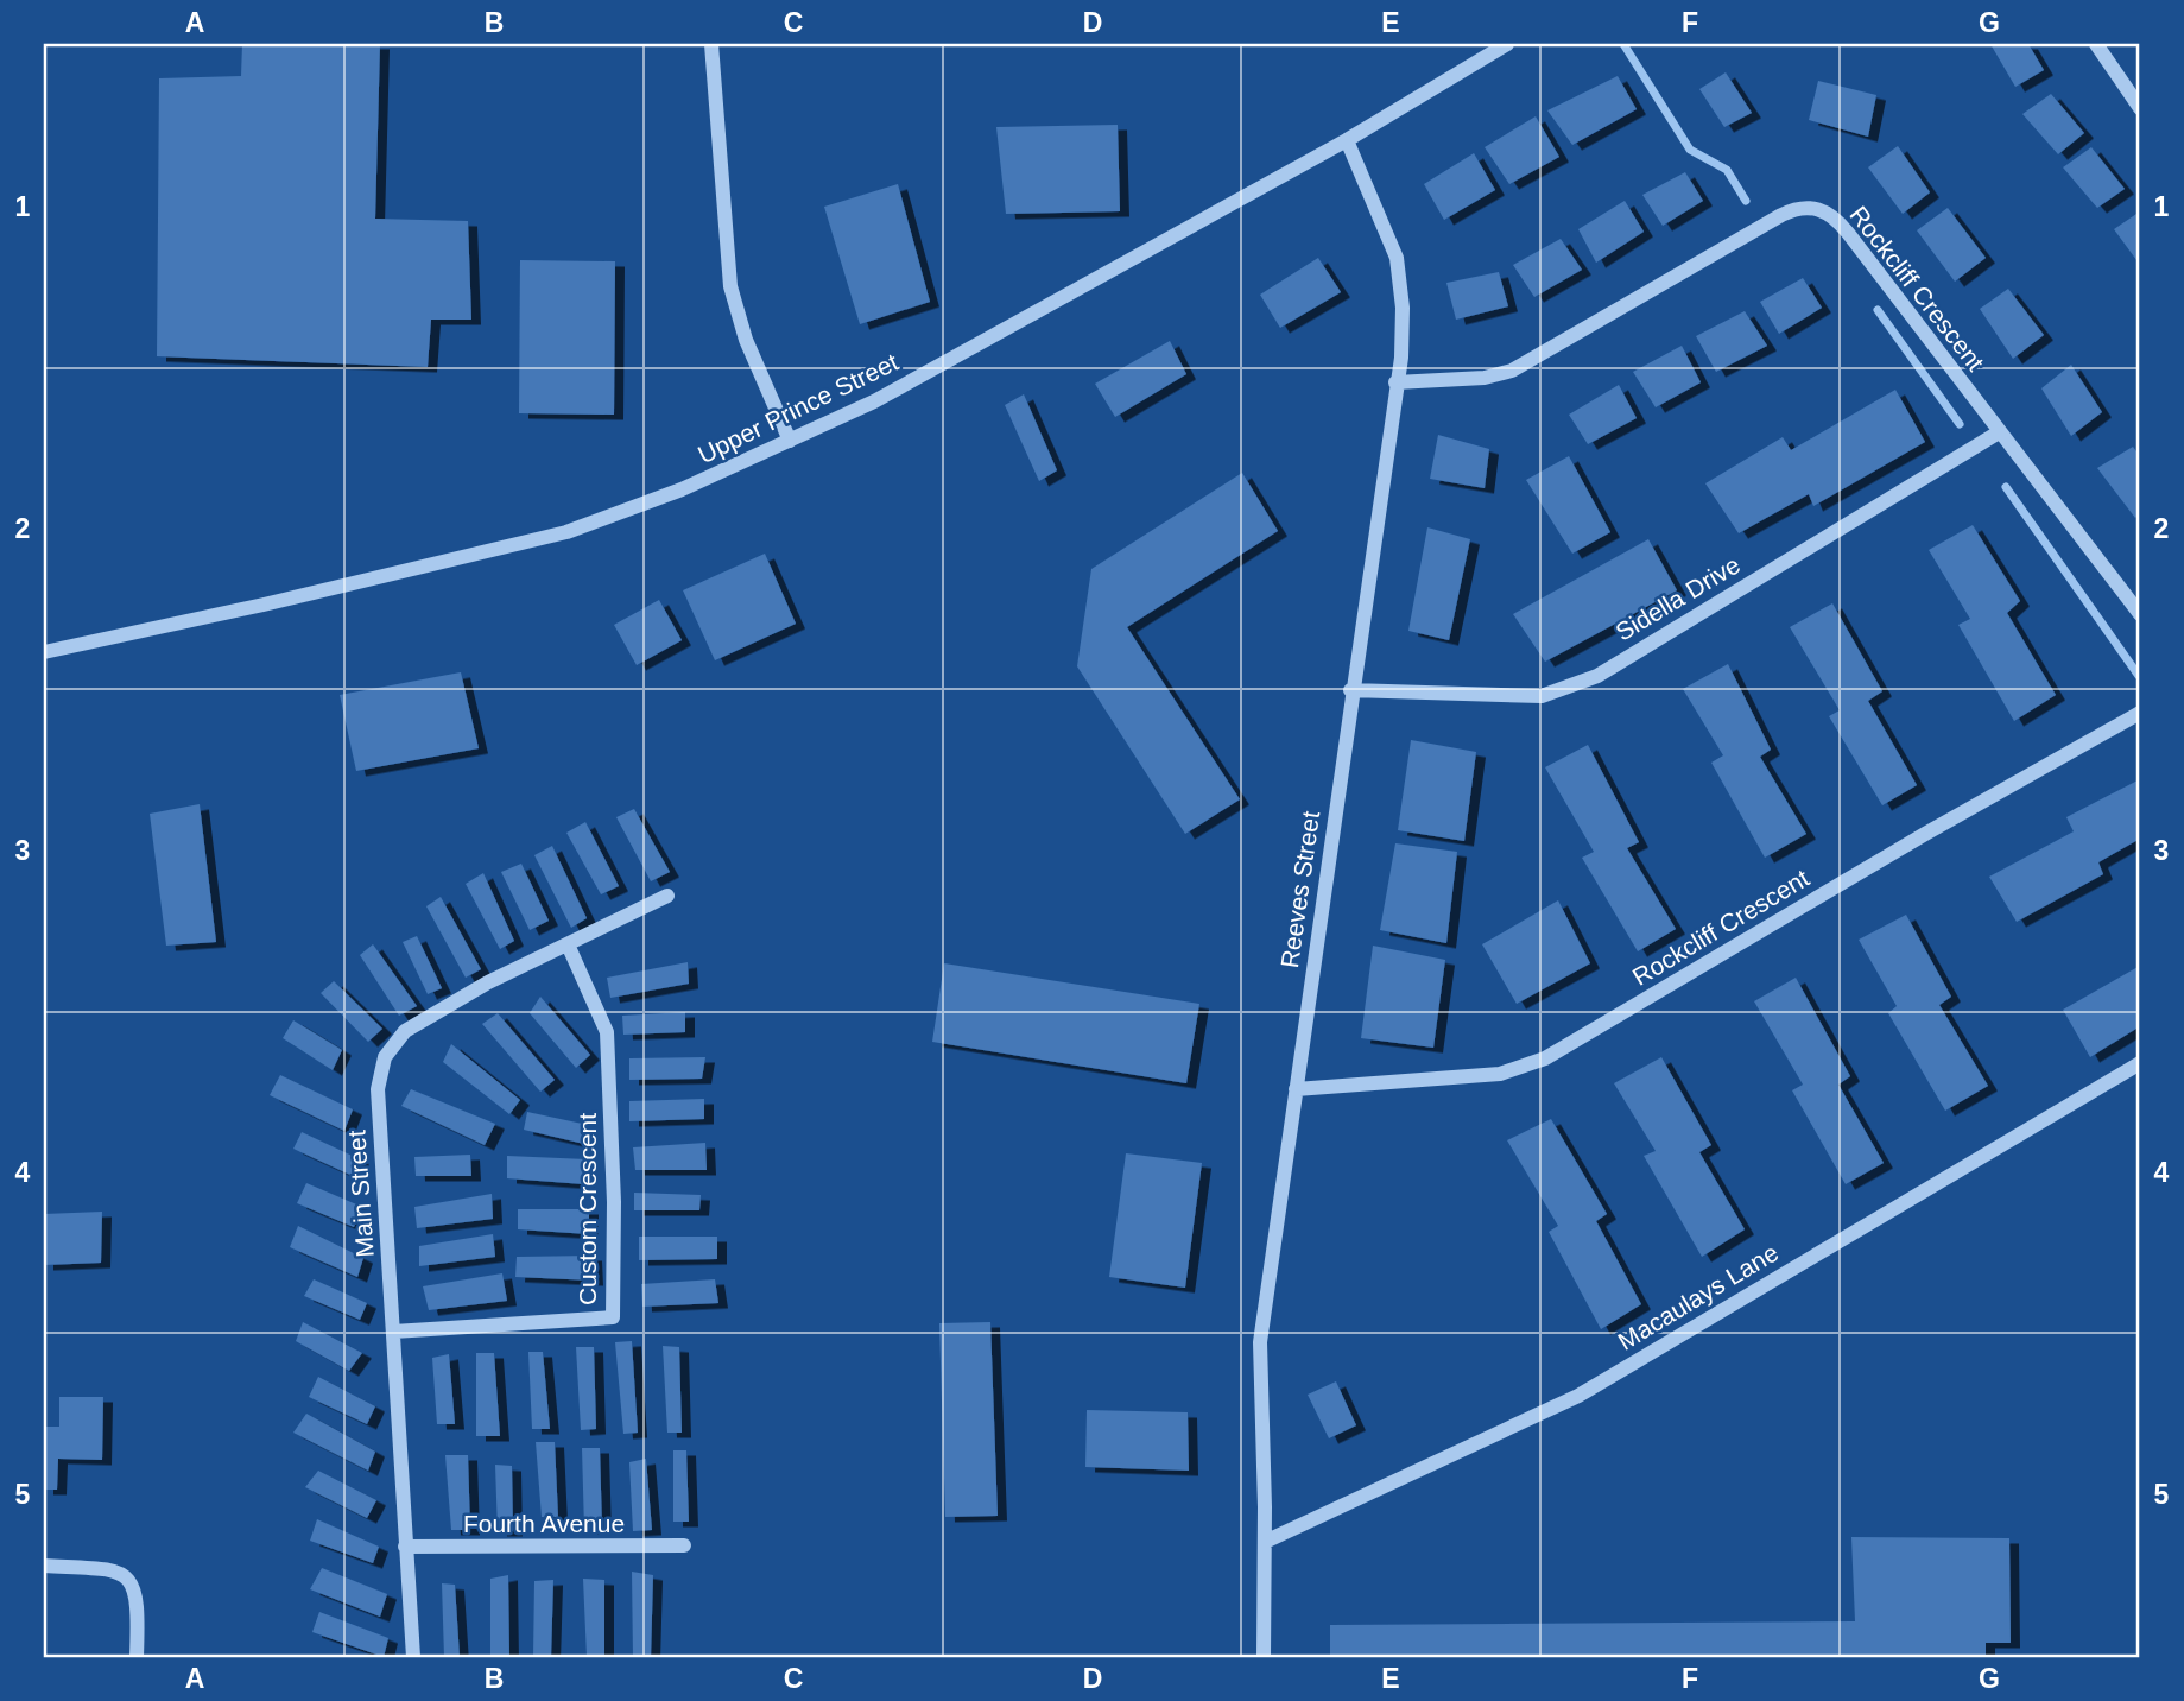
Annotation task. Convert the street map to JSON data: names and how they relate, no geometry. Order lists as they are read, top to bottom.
{
  "streets": {
    "street": [
      "Rockcliff Crescent",
      "Upper Prince Street",
      "Sidella Drive",
      "Reeves Street",
      "Main Street",
      "Custom Crescent",
      "Macaulays Lane",
      "Fourth Avenue"
    ]
  },
  "crossings": [
    ["Rockcliff Crescent", "Sidella Drive"],
    ["Rockcliff Crescent", "Reeves Street"],
    ["Upper Prince Street", "Reeves Street"],
    ["Sidella Drive", "Reeves Street"],
    ["Reeves Street", "Macaulays Lane"],
    ["Main Street", "Custom Crescent"],
    ["Main Street", "Fourth Avenue"]
  ],
  "grid": {
    "columns": [
      "A",
      "B",
      "C",
      "D",
      "E",
      "F",
      "G"
    ],
    "rows": [
      "1",
      "2",
      "3",
      "4",
      "5"
    ]
  }
}
